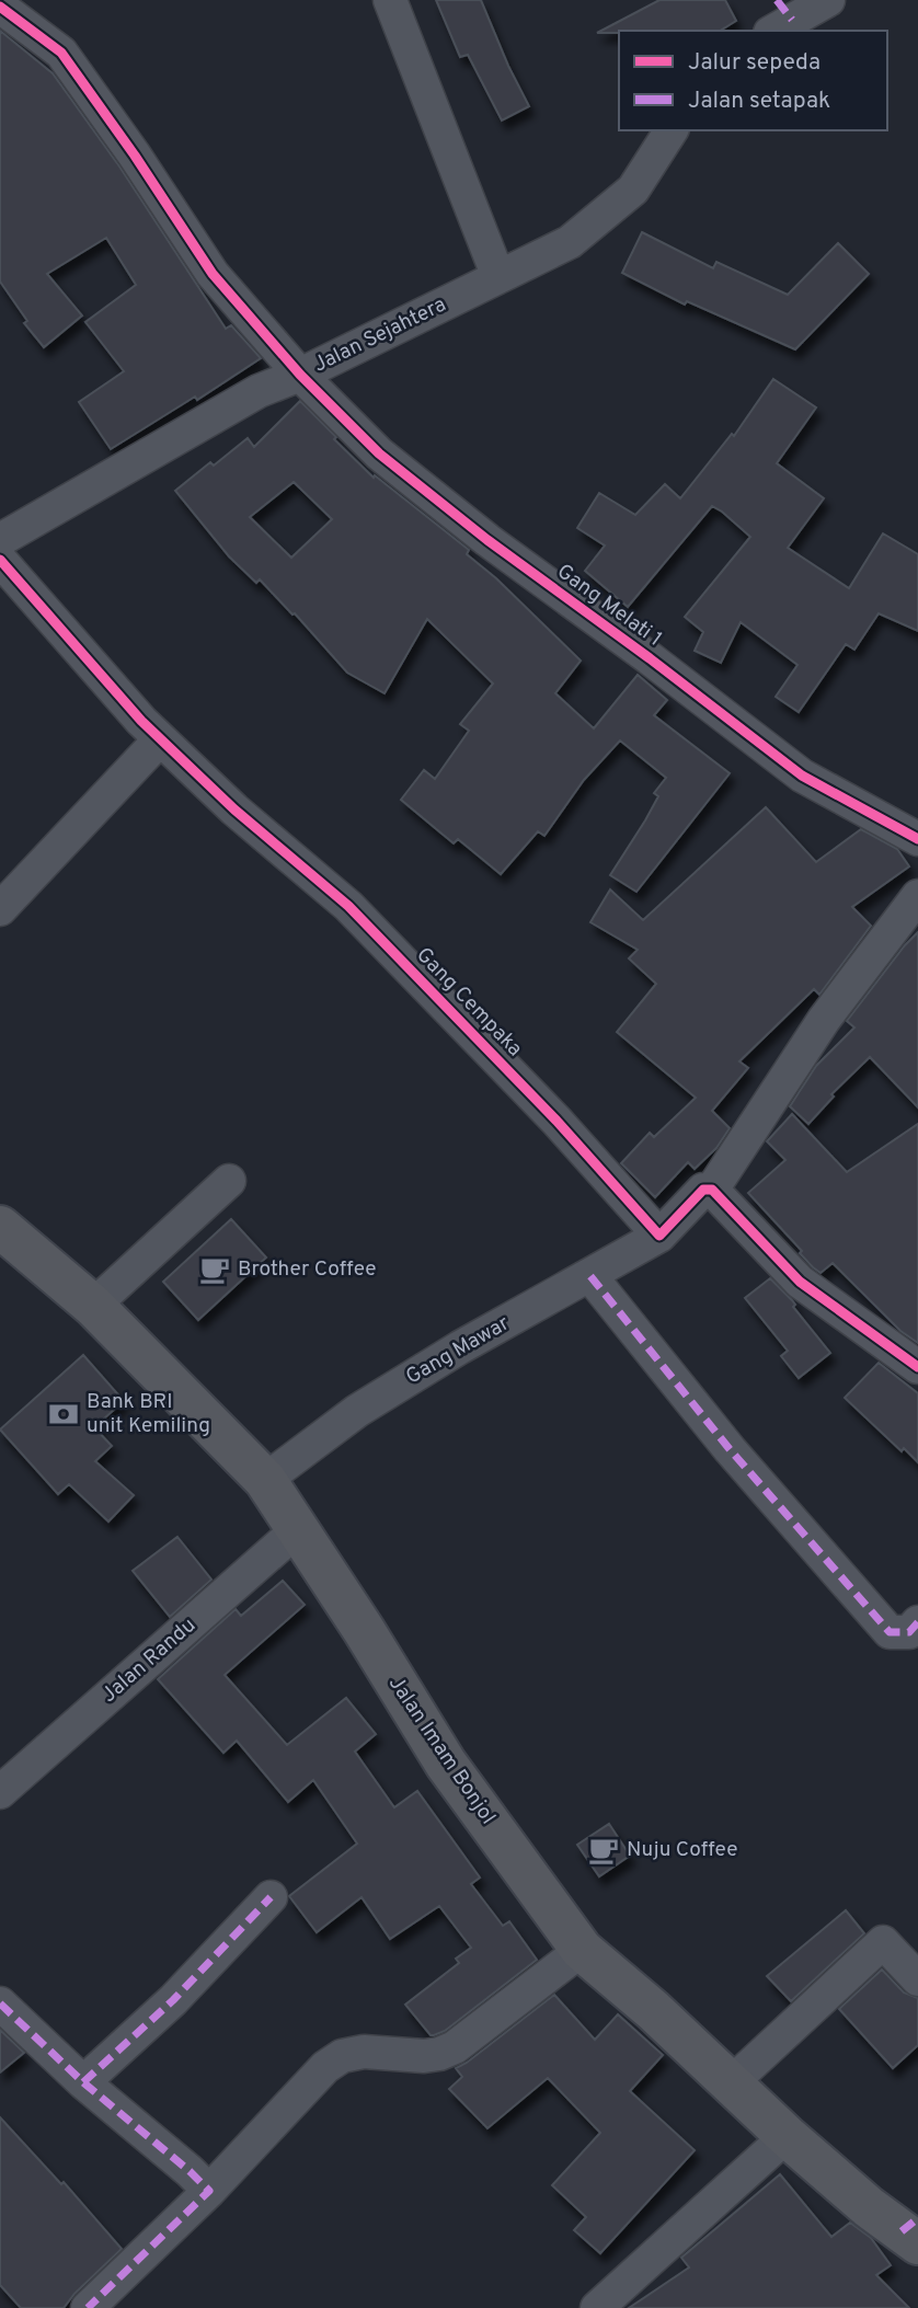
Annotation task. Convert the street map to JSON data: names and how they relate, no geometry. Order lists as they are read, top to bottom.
{
  "streets": {
    "highway": ["Jalan Imam Bonjol"],
    "street": [
      "Jalan Sejahtera",
      "Gang Melati 1",
      "Gang Cempaka",
      "Gang Mawar",
      "Jalan Randu"
    ]
  },
  "crossings": [
    ["Jalan Sejahtera", "Gang Melati 1"],
    ["Gang Cempaka", "Gang Mawar"],
    ["Gang Mawar", "Jalan Imam Bonjol"],
    ["Jalan Randu", "Jalan Imam Bonjol"]
  ],
  "places": {
    "cafe": ["Brother Coffee", "Nuju Coffee"],
    "bank": ["Bank BRI unit Kemiling"]
  },
  "legend": ["Jalur sepeda", "Jalan setapak"]
}
